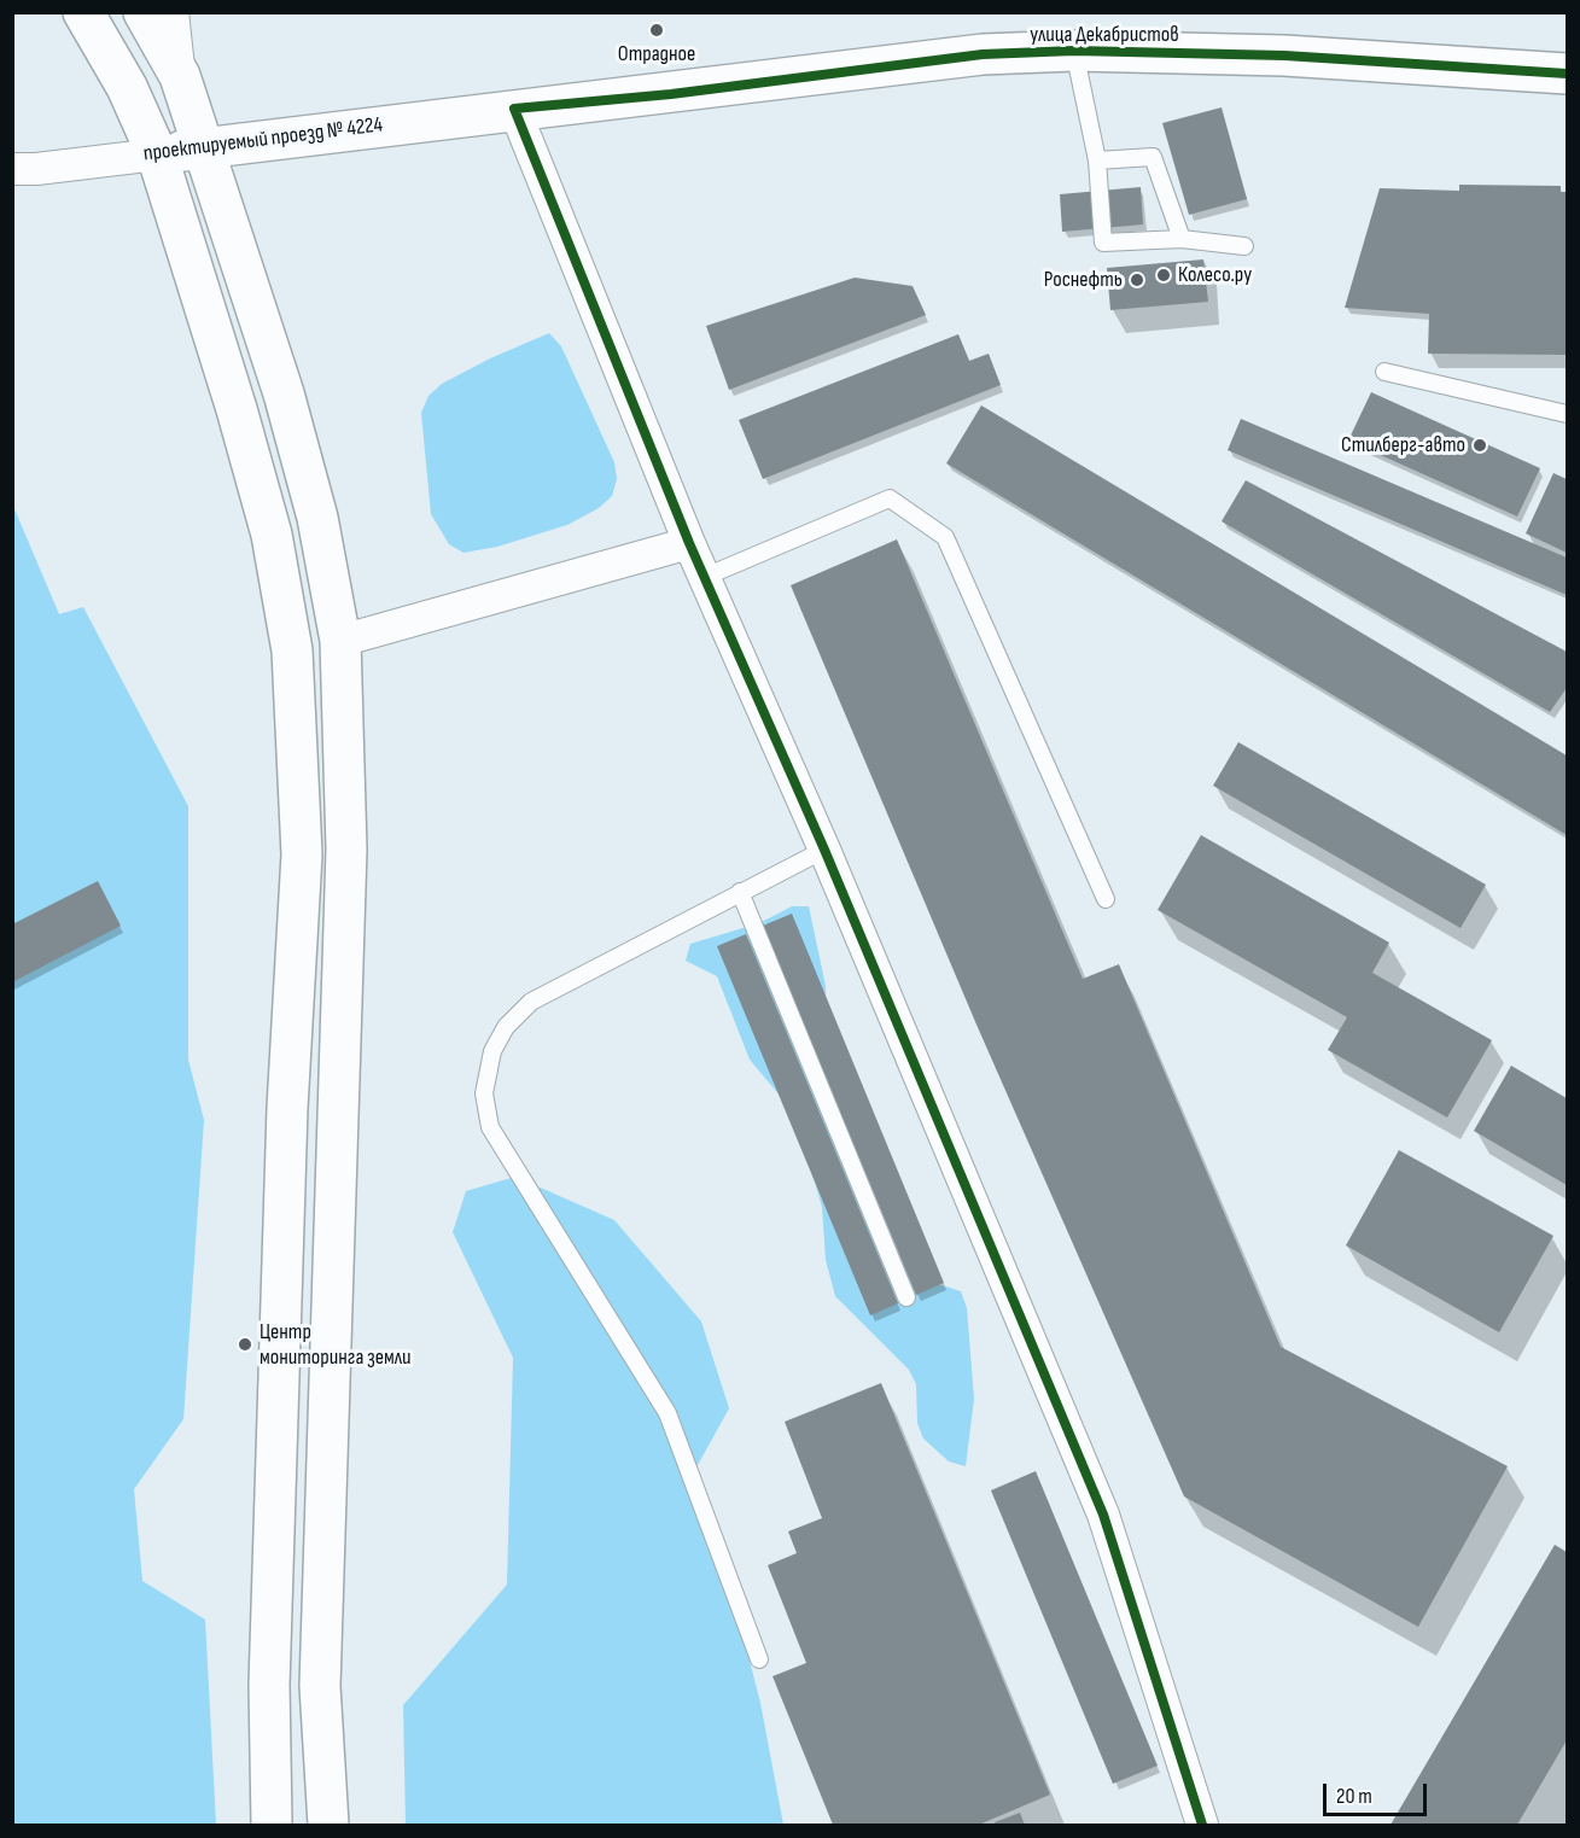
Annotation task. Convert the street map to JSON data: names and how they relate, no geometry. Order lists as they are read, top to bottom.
{
  "streets": {
    "main road": ["улица Декабристов", "проектируемый проезд № 4224"]
  },
  "crossings": [
    ["улица Декабристов", "проектируемый проезд № 4224"]
  ],
  "places": [
    "Отрадное",
    "Колесо.ру",
    "Роснефть",
    "Стилберг-авто",
    "Центр мониторинга земли"
  ],
  "scale_bar": "20 m"
}
